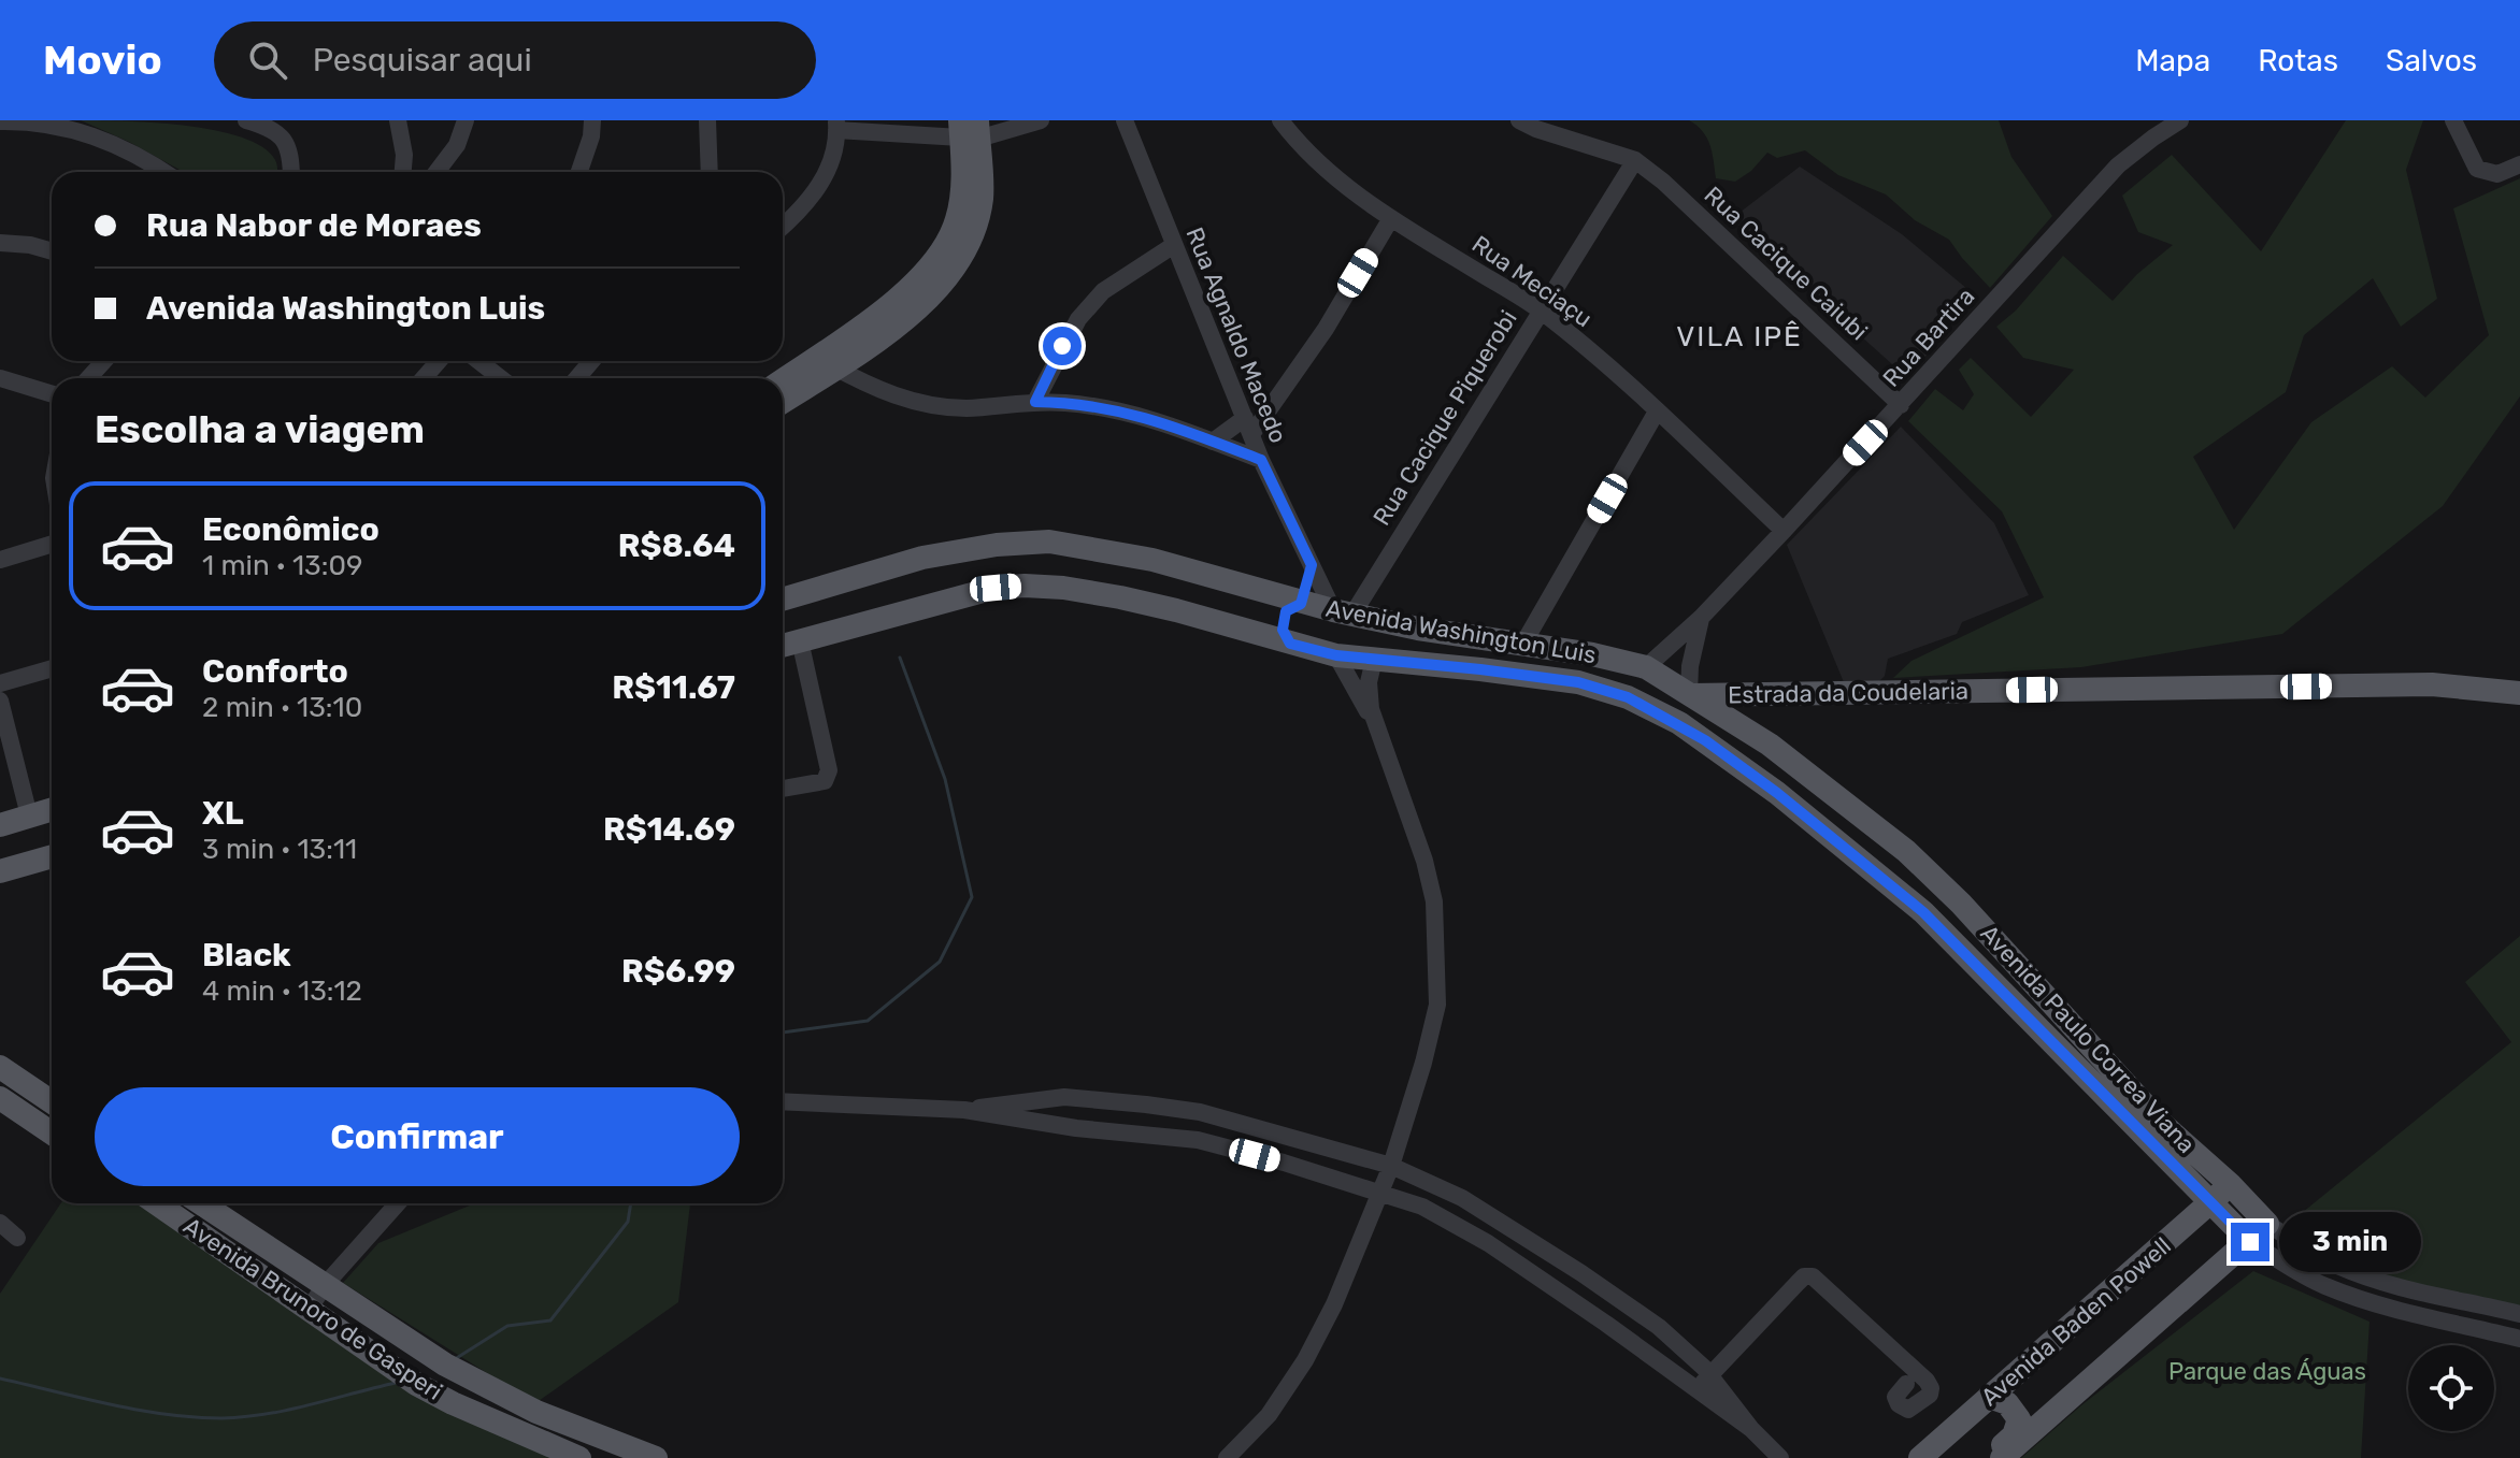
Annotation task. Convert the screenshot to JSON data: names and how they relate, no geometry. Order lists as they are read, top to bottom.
{
  "streets": {
    "main road": [
      "Avenida Washington Luis",
      "Estrada da Coudelaria",
      "Avenida Paulo Correa Viana",
      "Avenida Brunoro de Gasperi",
      "Avenida Baden Powell"
    ],
    "street": [
      "Rua Cacique Caiubi",
      "Rua Meciaçu",
      "Rua Agnaldo Macedo",
      "Rua Bartira",
      "Rua Cacique Piquerobi"
    ]
  },
  "crossings": [
    ["Rua Cacique Caiubi", "Rua Bartira"],
    ["Rua Cacique Caiubi", "Rua Cacique Piquerobi"],
    ["Rua Meciaçu", "Rua Bartira"],
    ["Rua Meciaçu", "Rua Cacique Piquerobi"],
    ["Rua Agnaldo Macedo", "Rua Cacique Piquerobi"],
    ["Rua Agnaldo Macedo", "Avenida Washington Luis"],
    ["Rua Bartira", "Avenida Washington Luis"],
    ["Rua Cacique Piquerobi", "Avenida Washington Luis"],
    ["Avenida Washington Luis", "Estrada da Coudelaria"],
    ["Avenida Washington Luis", "Avenida Paulo Correa Viana"],
    ["Avenida Washington Luis", "Avenida Baden Powell"],
    ["Estrada da Coudelaria", "Avenida Paulo Correa Viana"],
    ["Avenida Paulo Correa Viana", "Avenida Baden Powell"]
  ],
  "districts": ["VILA IPÊ"],
  "parks": ["Parque das Águas"],
  "page": {
    "header": "Movio",
    "search": "Pesquisar aqui",
    "nav": ["Mapa", "Rotas", "Salvos"],
    "banner": ["Rua Nabor de Moraes", "Avenida Washington Luis"],
    "heading": "Escolha a viagem",
    "list": [
      {
        "name": "Econômico",
        "note": "1 min · 13:09",
        "value": "R$8.64"
      },
      {
        "name": "Conforto",
        "note": "2 min · 13:10",
        "value": "R$11.67"
      },
      {
        "name": "XL",
        "note": "3 min · 13:11",
        "value": "R$14.69"
      },
      {
        "name": "Black",
        "note": "4 min · 13:12",
        "value": "R$6.99"
      }
    ],
    "buttons": "Confirmar",
    "bubble": "3 min"
  }
}
